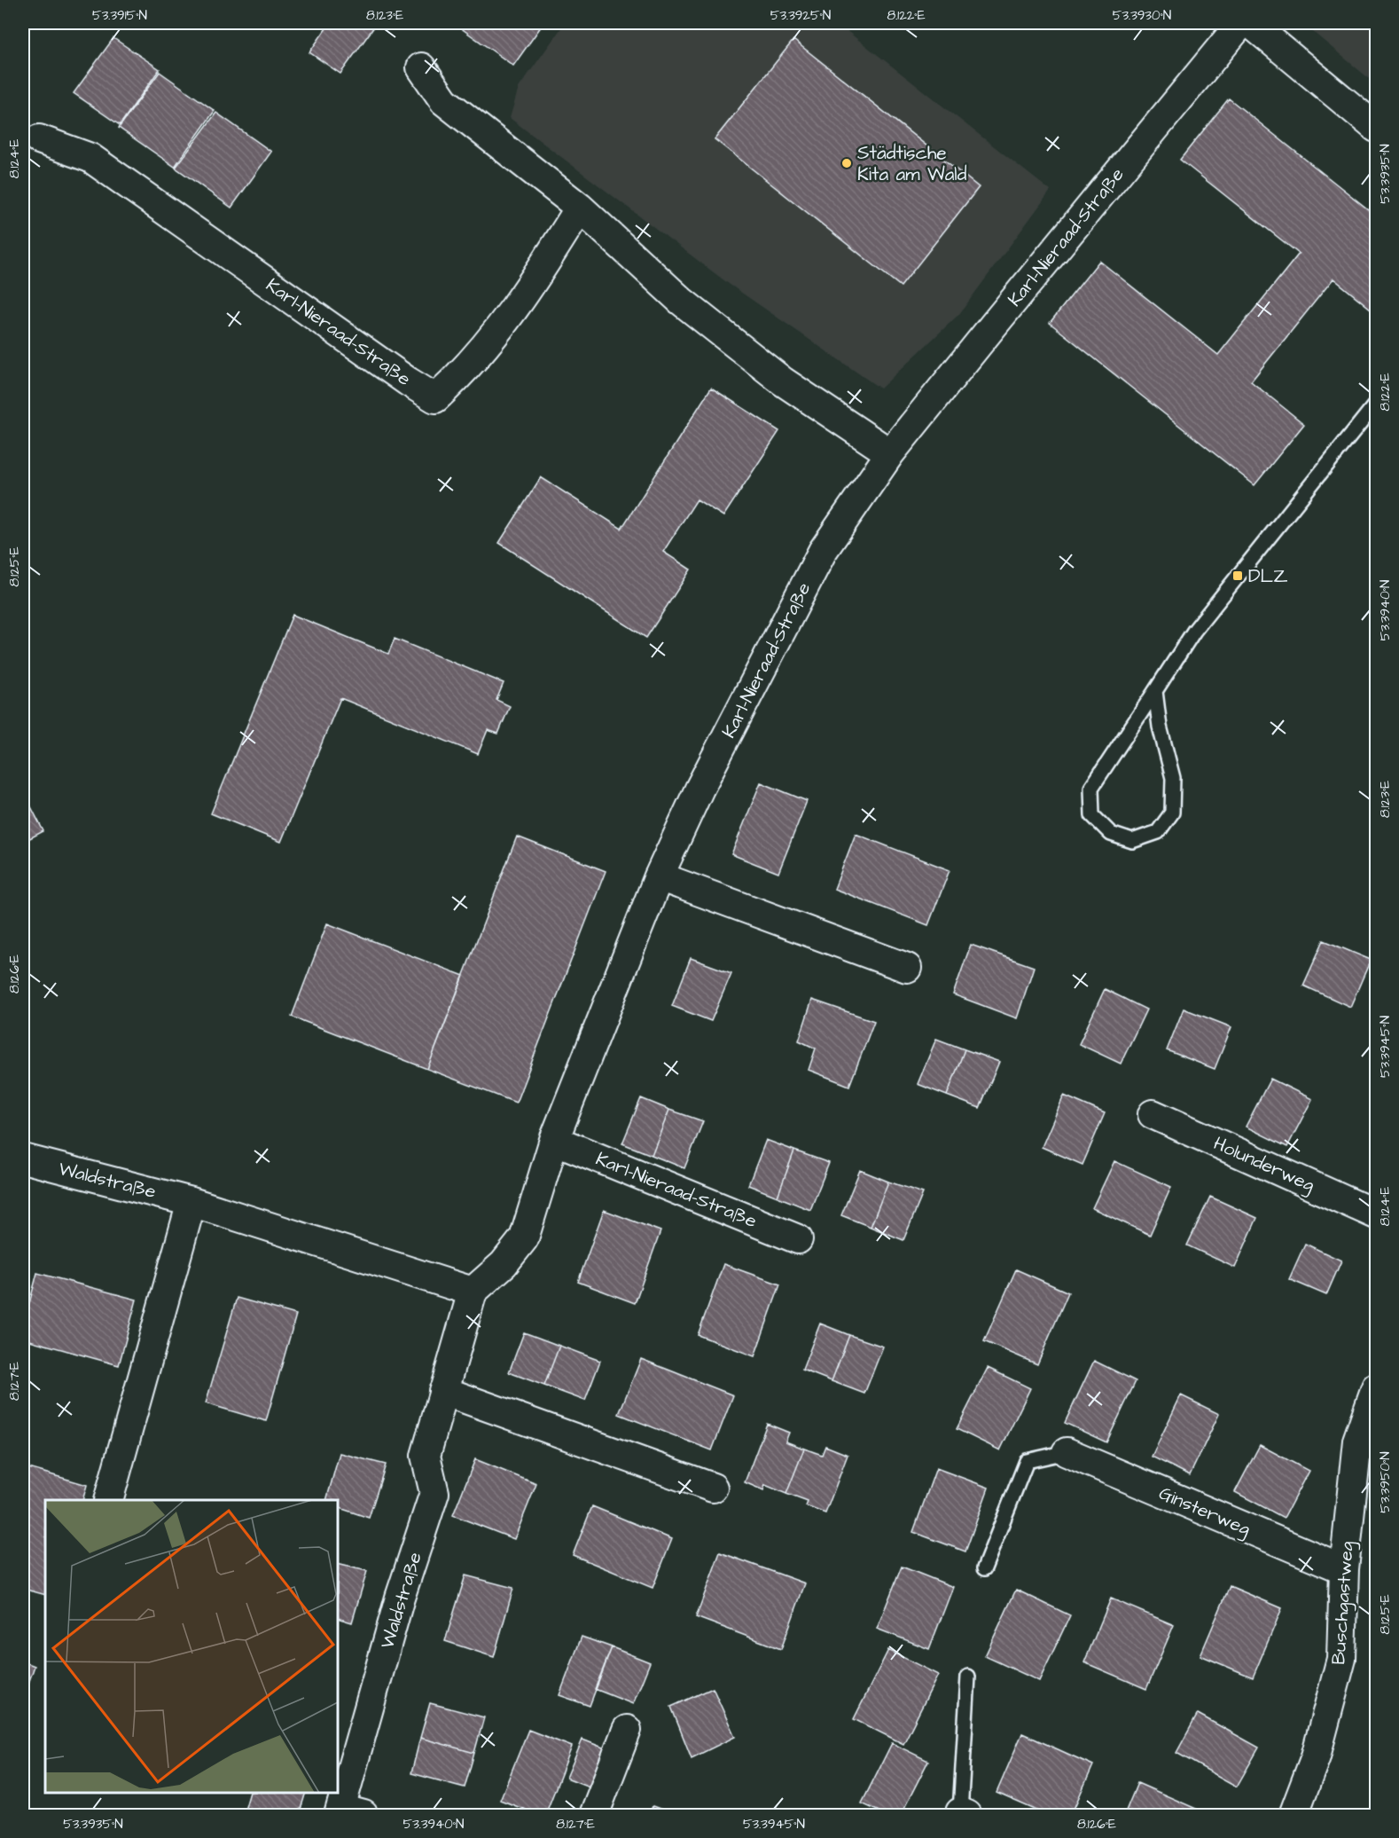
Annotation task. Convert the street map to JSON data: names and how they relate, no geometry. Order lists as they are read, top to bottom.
{
  "streets": {
    "street": [
      "Karl-Nieraad-Straße",
      "Holunderweg",
      "Waldstraße",
      "Ginsterweg",
      "Buschgastweg"
    ]
  },
  "crossings": [
    ["Karl-Nieraad-Straße", "Waldstraße"],
    ["Ginsterweg", "Buschgastweg"]
  ],
  "places": {
    "other": ["Städtische Kita am Wald"],
    "transit": ["DLZ"]
  },
  "coordinates": [
    "53.3915°N",
    "8.123°E",
    "53.3925°N",
    "8.122°E",
    "53.3930°N",
    "8.124°E",
    "53.3935°N",
    "8.125°E",
    "53.3940°N",
    "8.126°E",
    "53.3945°N",
    "8.127°E",
    "53.3950°N"
  ]
}
